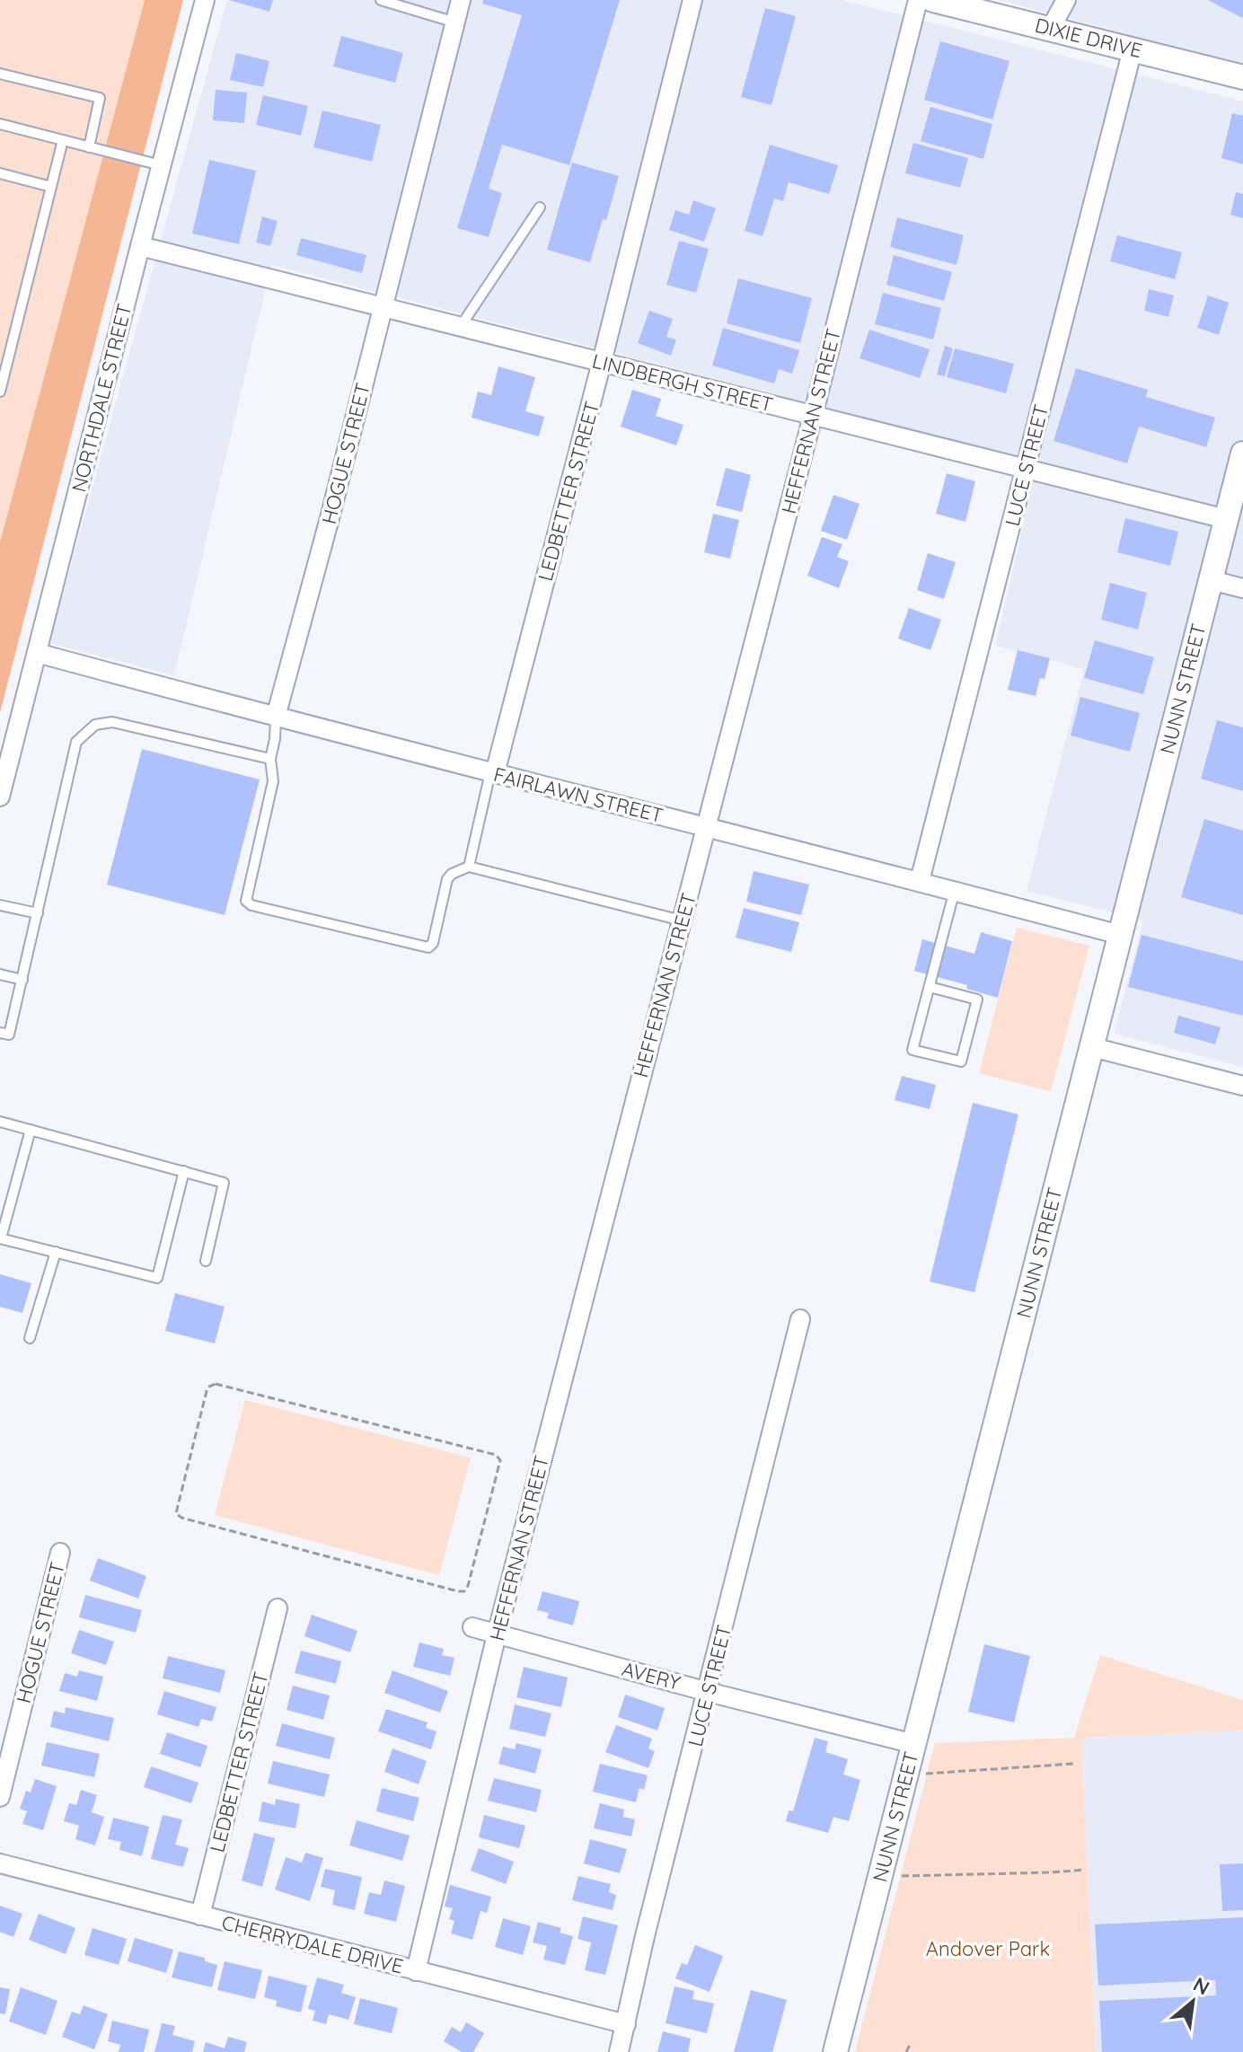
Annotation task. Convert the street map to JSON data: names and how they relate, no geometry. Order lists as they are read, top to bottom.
{
  "streets": {
    "street": [
      "DIXIE DRIVE",
      "LINDBERGH STREET",
      "NORTHDALE STREET",
      "HEFFERNAN STREET",
      "HOGUE STREET",
      "LUCE STREET",
      "LEDBETTER STREET",
      "NUNN STREET",
      "FAIRLAWN STREET",
      "AVERY",
      "CHERRYDALE DRIVE"
    ]
  },
  "crossings": [
    ["DIXIE DRIVE", "LUCE STREET"],
    ["LINDBERGH STREET", "NORTHDALE STREET"],
    ["LINDBERGH STREET", "HEFFERNAN STREET"],
    ["LINDBERGH STREET", "HOGUE STREET"],
    ["LINDBERGH STREET", "LUCE STREET"],
    ["LINDBERGH STREET", "LEDBETTER STREET"],
    ["LINDBERGH STREET", "NUNN STREET"],
    ["NORTHDALE STREET", "FAIRLAWN STREET"],
    ["HEFFERNAN STREET", "FAIRLAWN STREET"],
    ["HEFFERNAN STREET", "AVERY"],
    ["HEFFERNAN STREET", "CHERRYDALE DRIVE"],
    ["HOGUE STREET", "FAIRLAWN STREET"],
    ["LUCE STREET", "FAIRLAWN STREET"],
    ["LUCE STREET", "AVERY"],
    ["LUCE STREET", "CHERRYDALE DRIVE"],
    ["LEDBETTER STREET", "FAIRLAWN STREET"],
    ["LEDBETTER STREET", "CHERRYDALE DRIVE"],
    ["NUNN STREET", "FAIRLAWN STREET"],
    ["NUNN STREET", "AVERY"]
  ],
  "parks": ["Andover Park"],
  "north": "top right"
}
